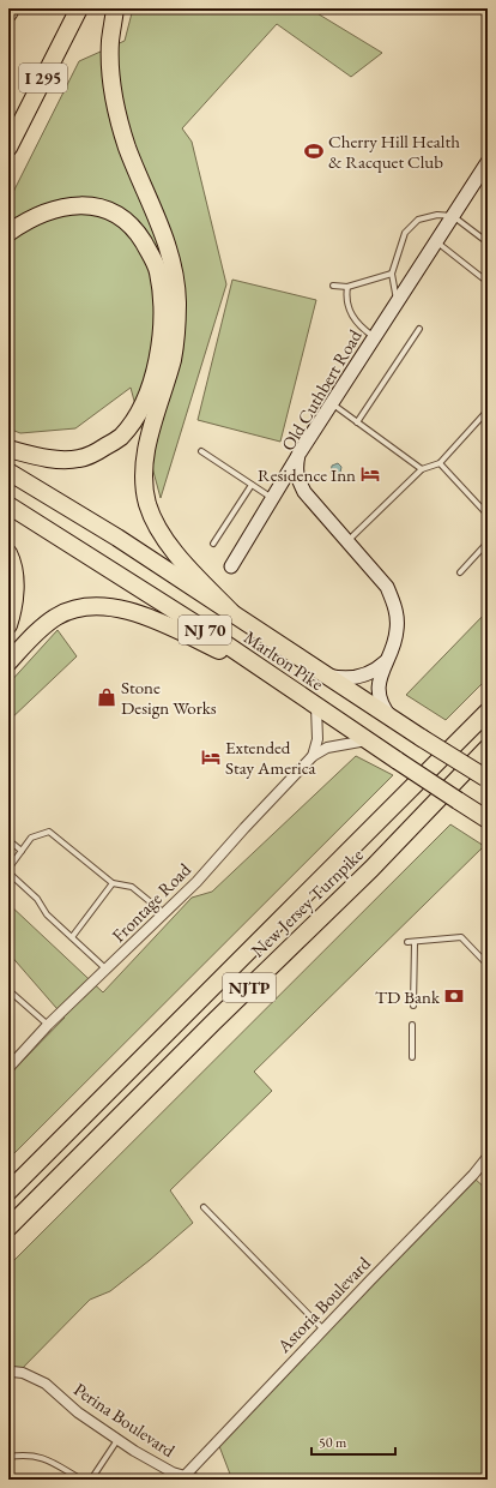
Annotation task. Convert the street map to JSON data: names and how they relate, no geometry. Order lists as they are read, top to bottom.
{
  "streets": {
    "highway": [
      "I 295",
      "NJ 70",
      "Marlton Pike",
      "New Jersey Turnpike",
      "NJTP"
    ],
    "street": [
      "Old Cuthbert Road",
      "Frontage Road",
      "Astoria Boulevard",
      "Perina Boulevard"
    ]
  },
  "crossings": [
    ["Old Cuthbert Road", "Marlton Pike"],
    ["Marlton Pike", "Frontage Road"],
    ["Astoria Boulevard", "Perina Boulevard"]
  ],
  "places": {
    "sports": ["Cherry Hill Health & Racquet Club"],
    "hotel": ["Residence Inn", "Extended Stay America"],
    "shop": ["Stone Design Works"],
    "bank": ["TD Bank"]
  },
  "scale_bar": "50 m"
}
